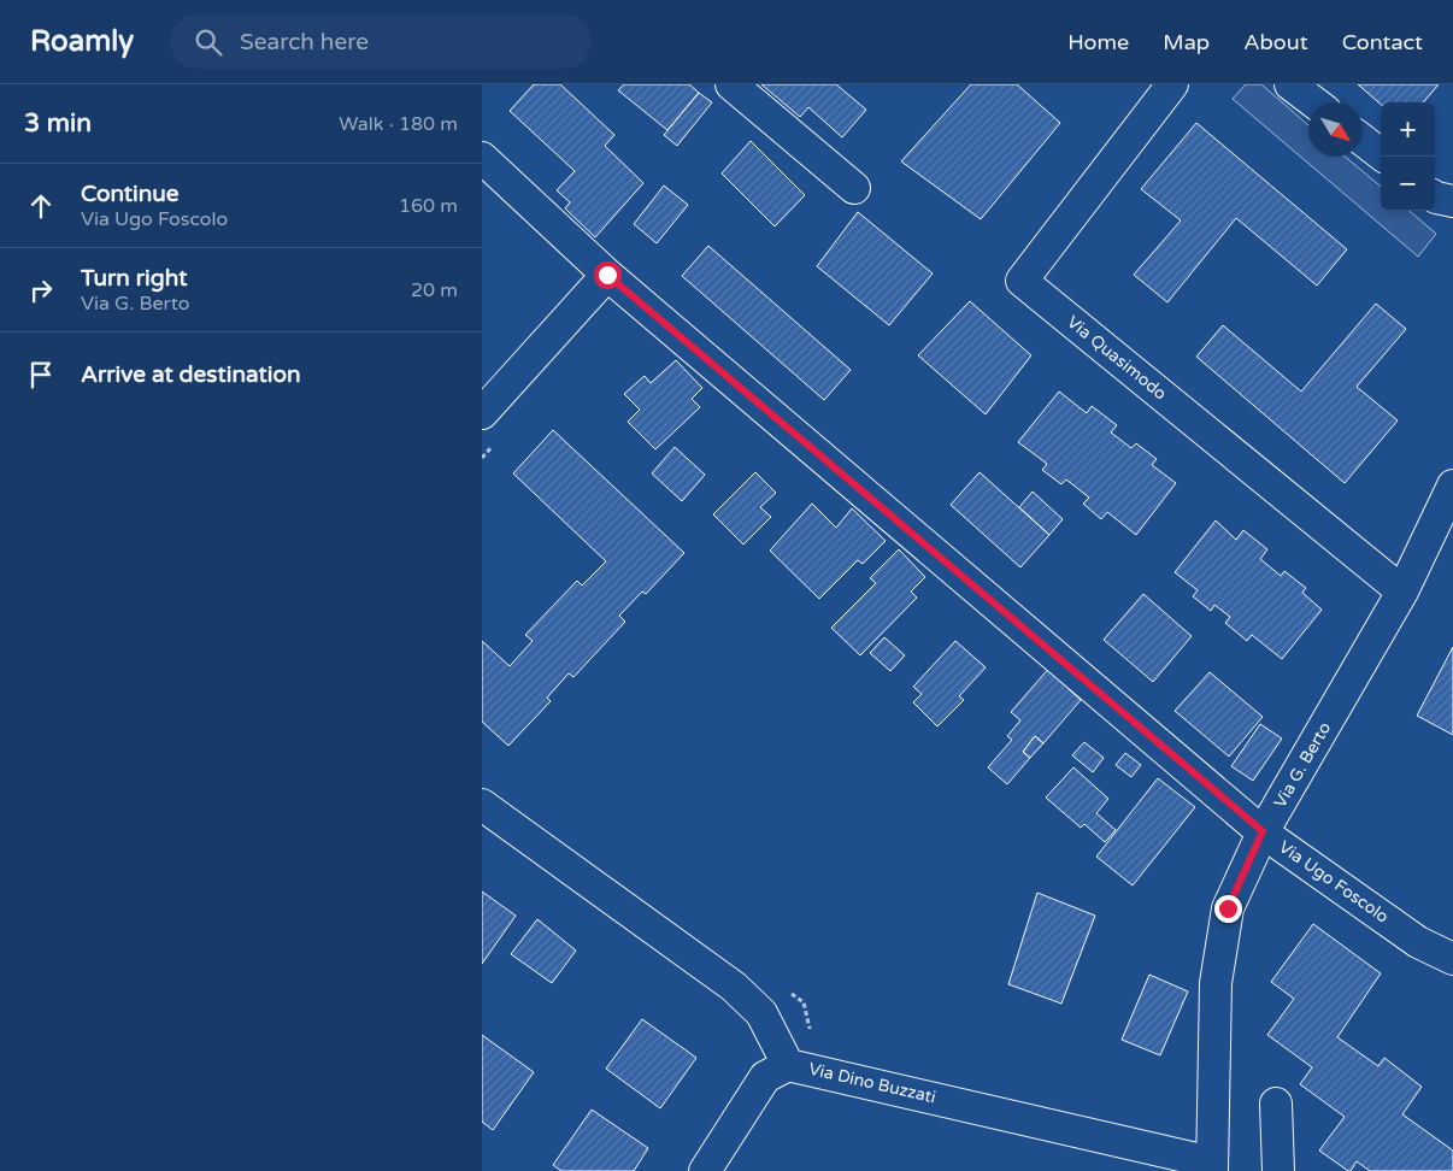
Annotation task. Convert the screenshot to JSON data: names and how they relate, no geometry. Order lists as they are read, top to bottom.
{
  "streets": {
    "street": [
      "Via Quasimodo",
      "Via G. Berto",
      "Via Ugo Foscolo",
      "Via Dino Buzzati"
    ]
  },
  "crossings": [
    ["Via Quasimodo", "Via G. Berto"],
    ["Via G. Berto", "Via Ugo Foscolo"],
    ["Via G. Berto", "Via Dino Buzzati"]
  ],
  "north": "bottom right",
  "page": {
    "header": "Roamly",
    "search": "Search here",
    "nav": [
      "Home",
      "Map",
      "About",
      "Contact"
    ],
    "heading": ["3 min", "Walk · 180 m"],
    "map_buttons": ["+", "−"],
    "list": [
      ["Continue", "Via Ugo Foscolo", "160 m"],
      ["Turn right", "Via G. Berto", "20 m"],
      "Arrive at destination"
    ]
  }
}
